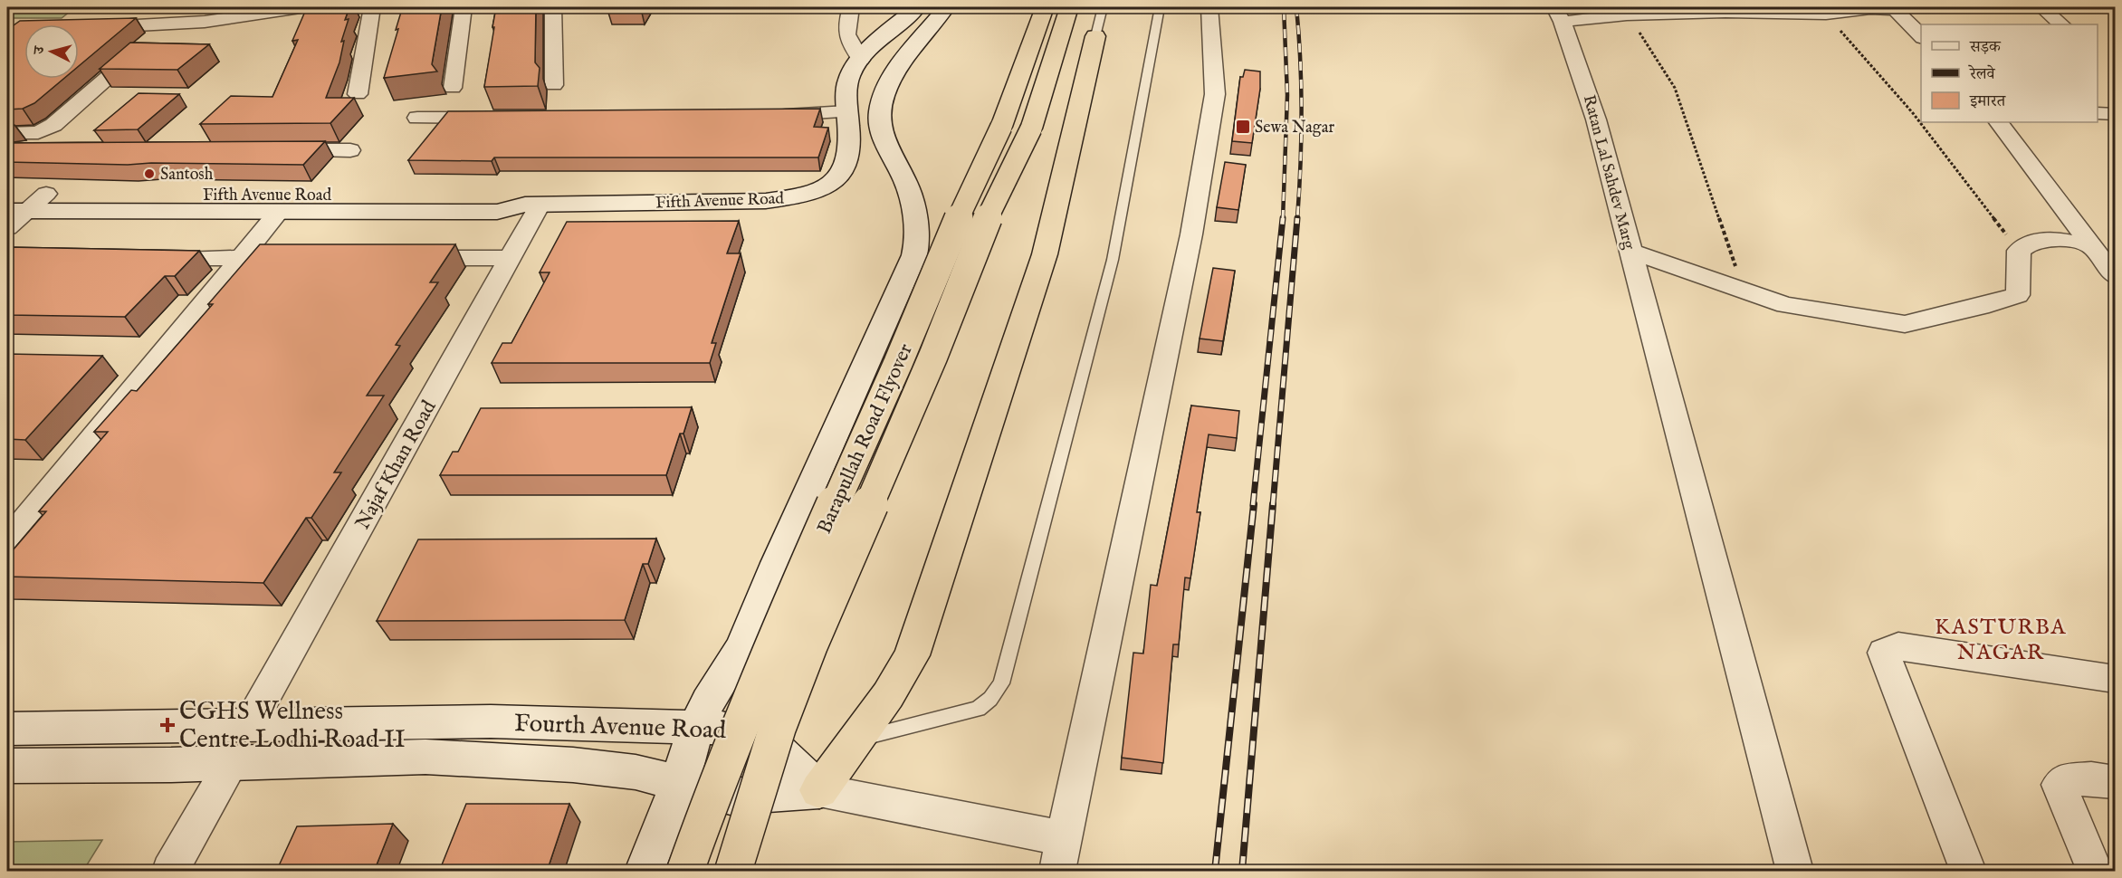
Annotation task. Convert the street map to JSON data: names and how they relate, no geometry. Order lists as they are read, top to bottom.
{
  "streets": {
    "highway": ["Barapullah Road Flyover"],
    "street": [
      "Ratan Lal Sahdev Marg",
      "Fifth Avenue Road",
      "Najaf Khan Road",
      "Fourth Avenue Road"
    ]
  },
  "crossings": [
    ["Fifth Avenue Road", "Najaf Khan Road"],
    ["Najaf Khan Road", "Fourth Avenue Road"]
  ],
  "districts": ["KASTURBA NAGAR"],
  "places": {
    "transit": ["Sewa Nagar"],
    "other": ["Santosh"],
    "health": ["CGHS Wellness Centre Lodhi Road II"]
  },
  "legend": ["सड़क", "रेलवे", "इमारत"],
  "north": "left"
}
